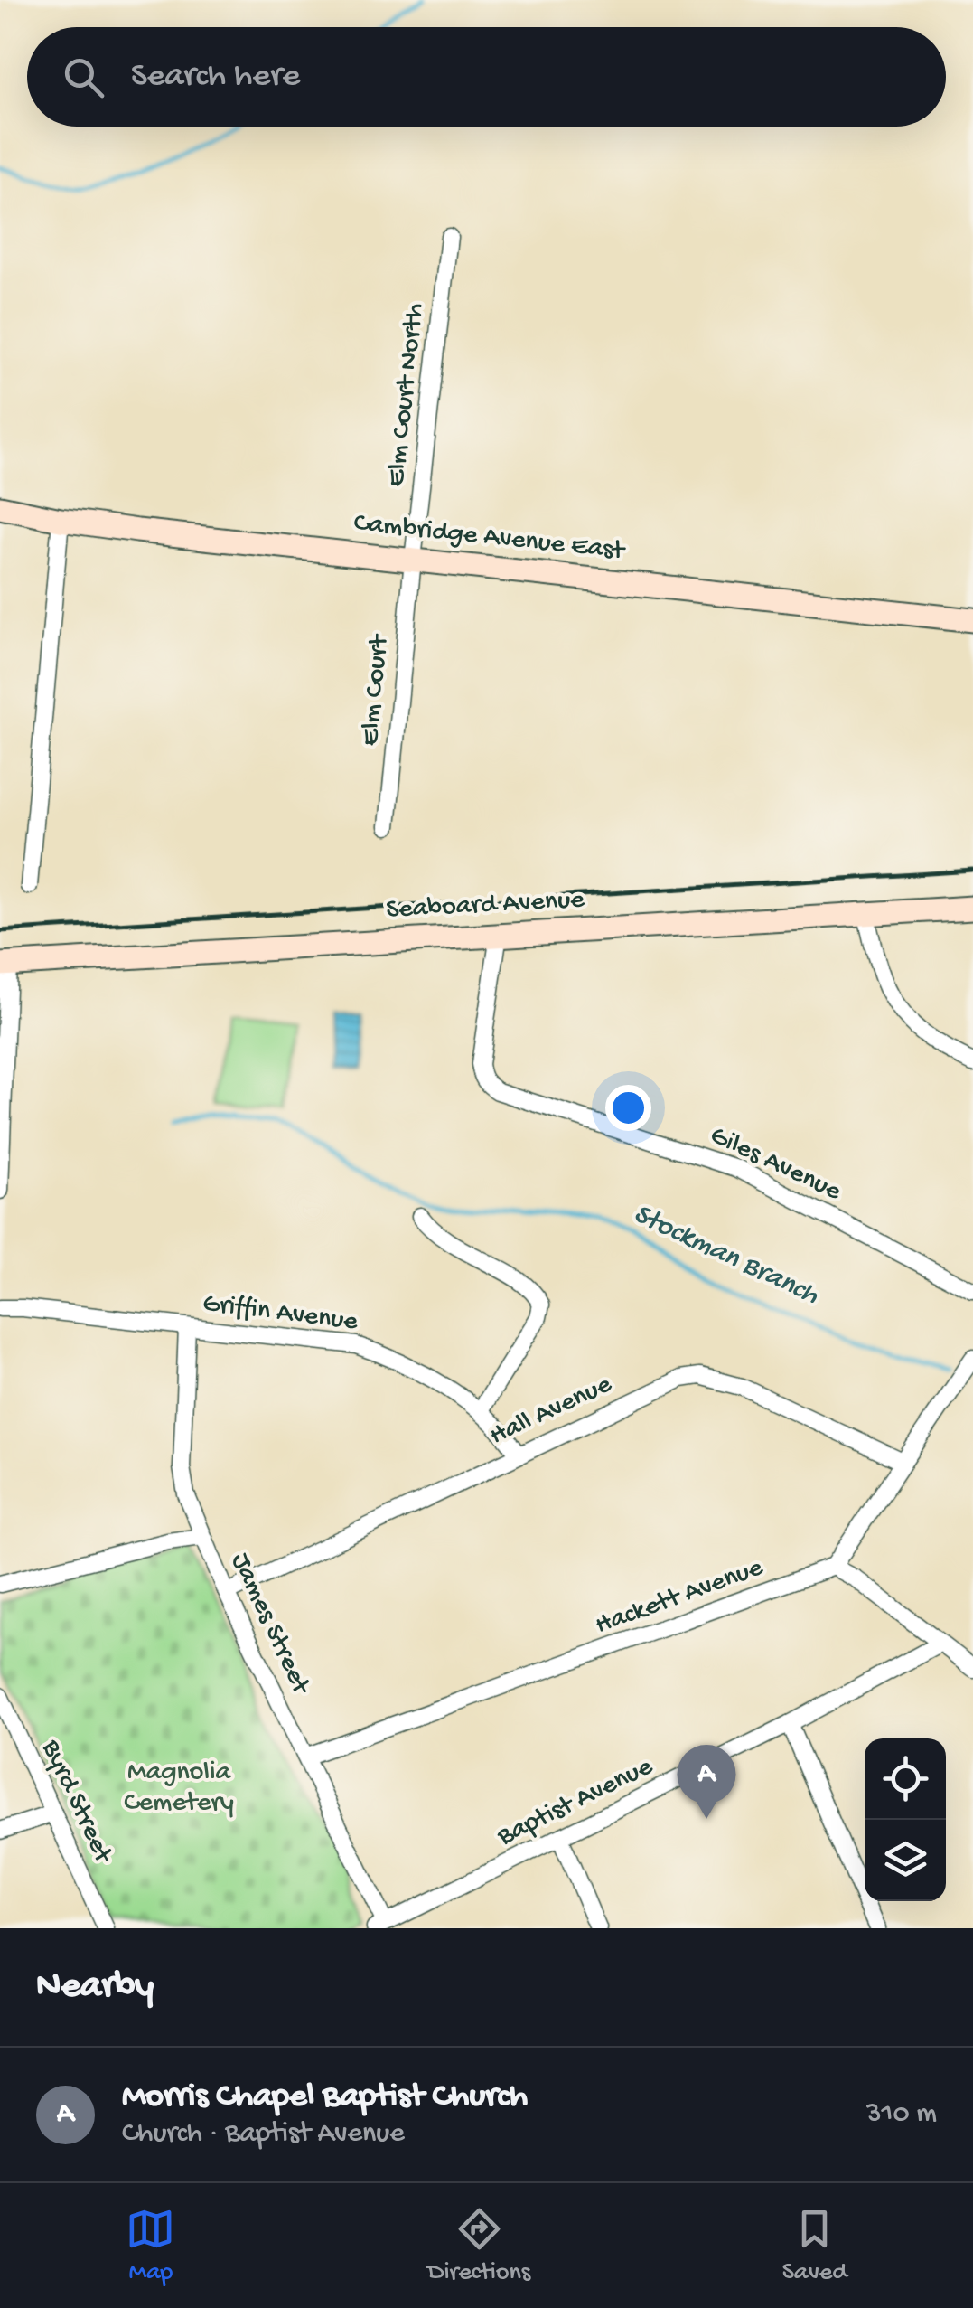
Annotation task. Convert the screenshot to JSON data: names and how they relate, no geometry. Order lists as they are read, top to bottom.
{
  "streets": {
    "street": [
      "Elm Court North",
      "Cambridge Avenue East",
      "Elm Court",
      "Seaboard Avenue",
      "Giles Avenue",
      "Griffin Avenue",
      "Hall Avenue",
      "Hackett Avenue",
      "James Street",
      "Byrd Street",
      "Baptist Avenue"
    ]
  },
  "crossings": [
    ["Elm Court North", "Cambridge Avenue East"],
    ["Elm Court North", "Elm Court"],
    ["Cambridge Avenue East", "Elm Court"],
    ["Seaboard Avenue", "Giles Avenue"],
    ["Griffin Avenue", "Hall Avenue"],
    ["Griffin Avenue", "James Street"],
    ["Hall Avenue", "James Street"],
    ["Hackett Avenue", "James Street"],
    ["James Street", "Baptist Avenue"]
  ],
  "water": ["Stockman Branch"],
  "parks": ["Magnolia Cemetery"],
  "page": {
    "search": "Search here",
    "pins": "A",
    "heading": "Nearby",
    "list": [
      {
        "mark": "A",
        "name": "Morris Chapel Baptist Church",
        "note": "Church · Baptist Avenue",
        "value": "310 m"
      }
    ],
    "nav": ["Map", "Directions", "Saved"]
  }
}
